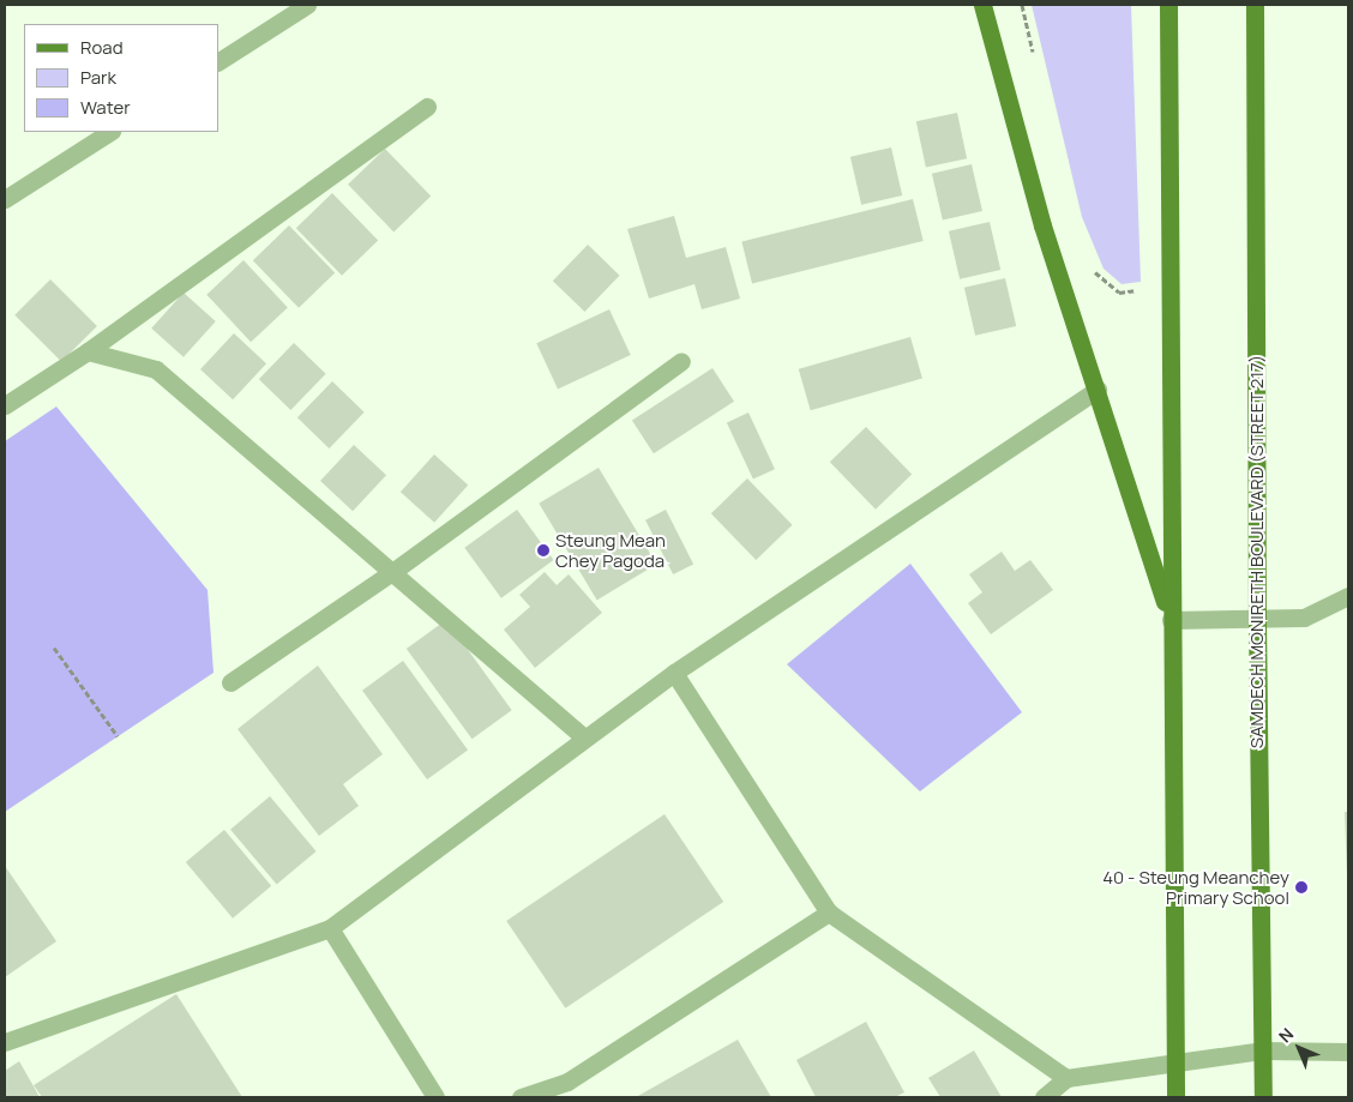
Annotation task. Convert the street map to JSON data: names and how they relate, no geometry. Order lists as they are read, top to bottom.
{
  "streets": {
    "main road": ["SAMDECH MONIRETH BOULEVARD (STREET 217)"]
  },
  "places": ["Steung Mean Chey Pagoda", "40 - Steung Meanchey Primary School"],
  "legend": ["Road", "Park", "Water"],
  "north": "top left"
}
